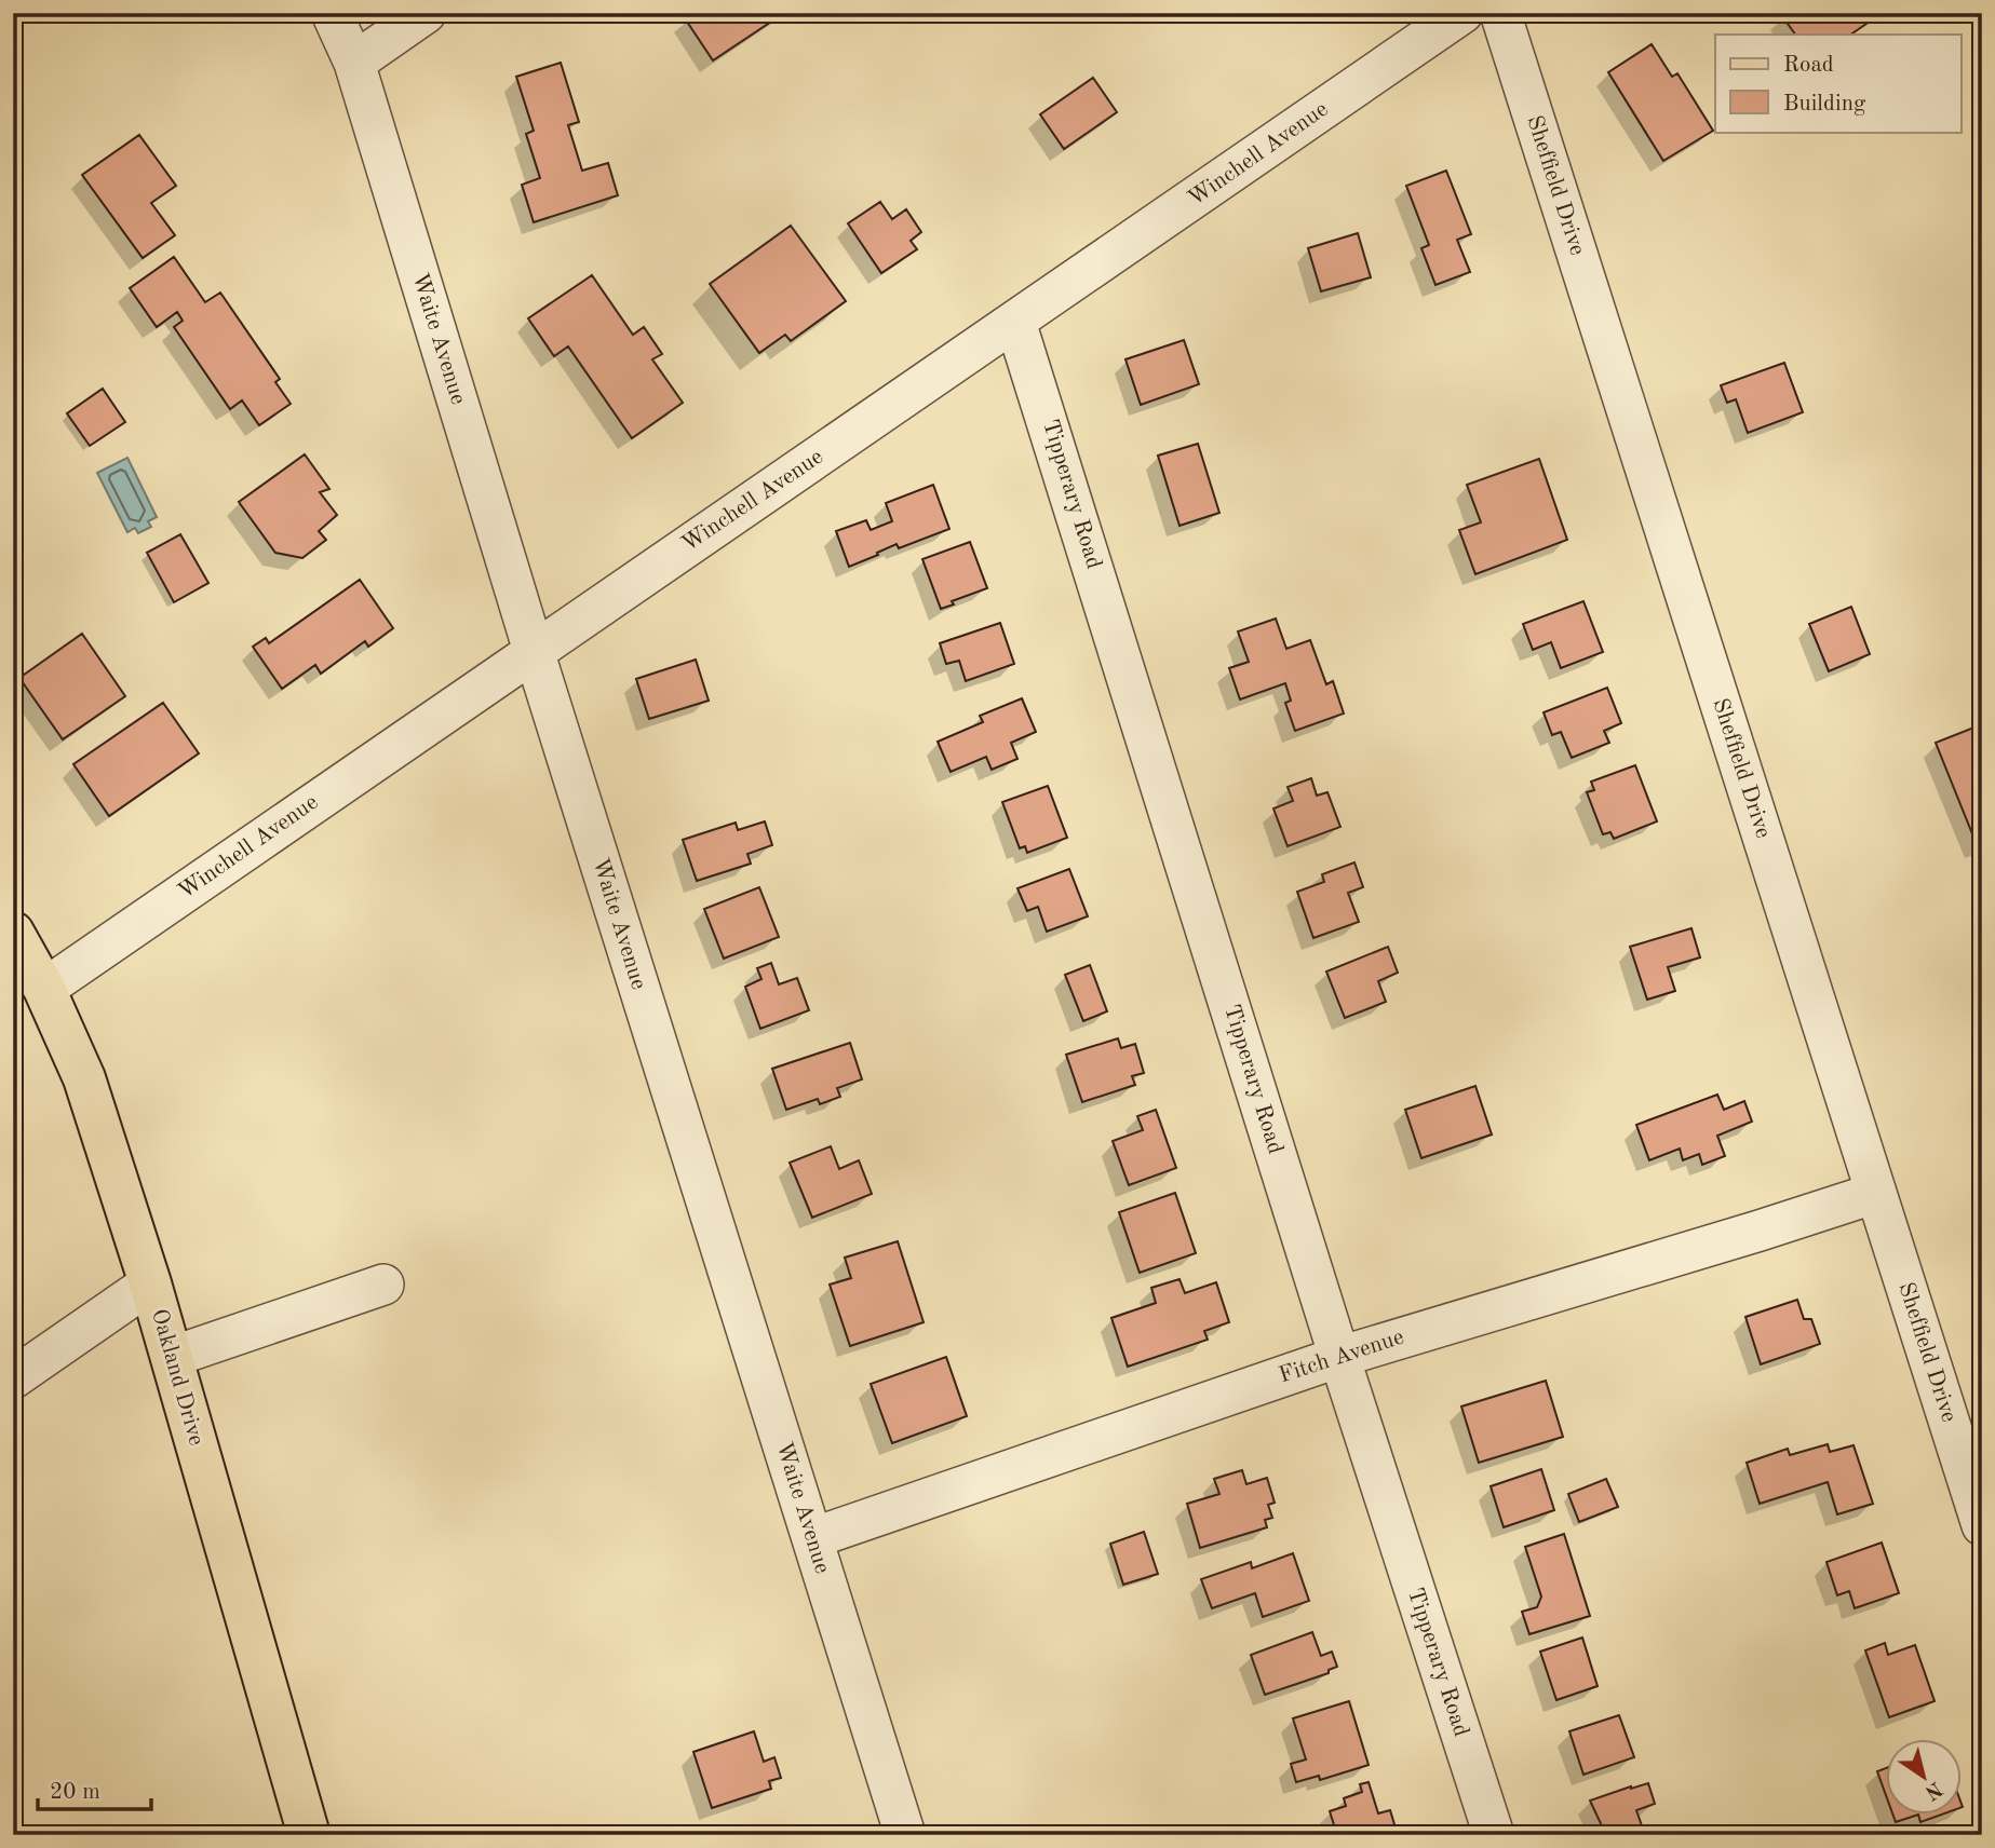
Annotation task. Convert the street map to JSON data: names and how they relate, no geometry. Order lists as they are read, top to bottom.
{
  "streets": {
    "main road": ["Oakland Drive"],
    "street": [
      "Winchell Avenue",
      "Sheffield Drive",
      "Waite Avenue",
      "Tipperary Road",
      "Fitch Avenue"
    ]
  },
  "crossings": [
    ["Winchell Avenue", "Waite Avenue"],
    ["Winchell Avenue", "Tipperary Road"],
    ["Winchell Avenue", "Oakland Drive"],
    ["Sheffield Drive", "Fitch Avenue"],
    ["Waite Avenue", "Fitch Avenue"],
    ["Tipperary Road", "Fitch Avenue"]
  ],
  "legend": ["Road", "Building"],
  "scale_bar": "20 m",
  "north": "bottom right"
}
